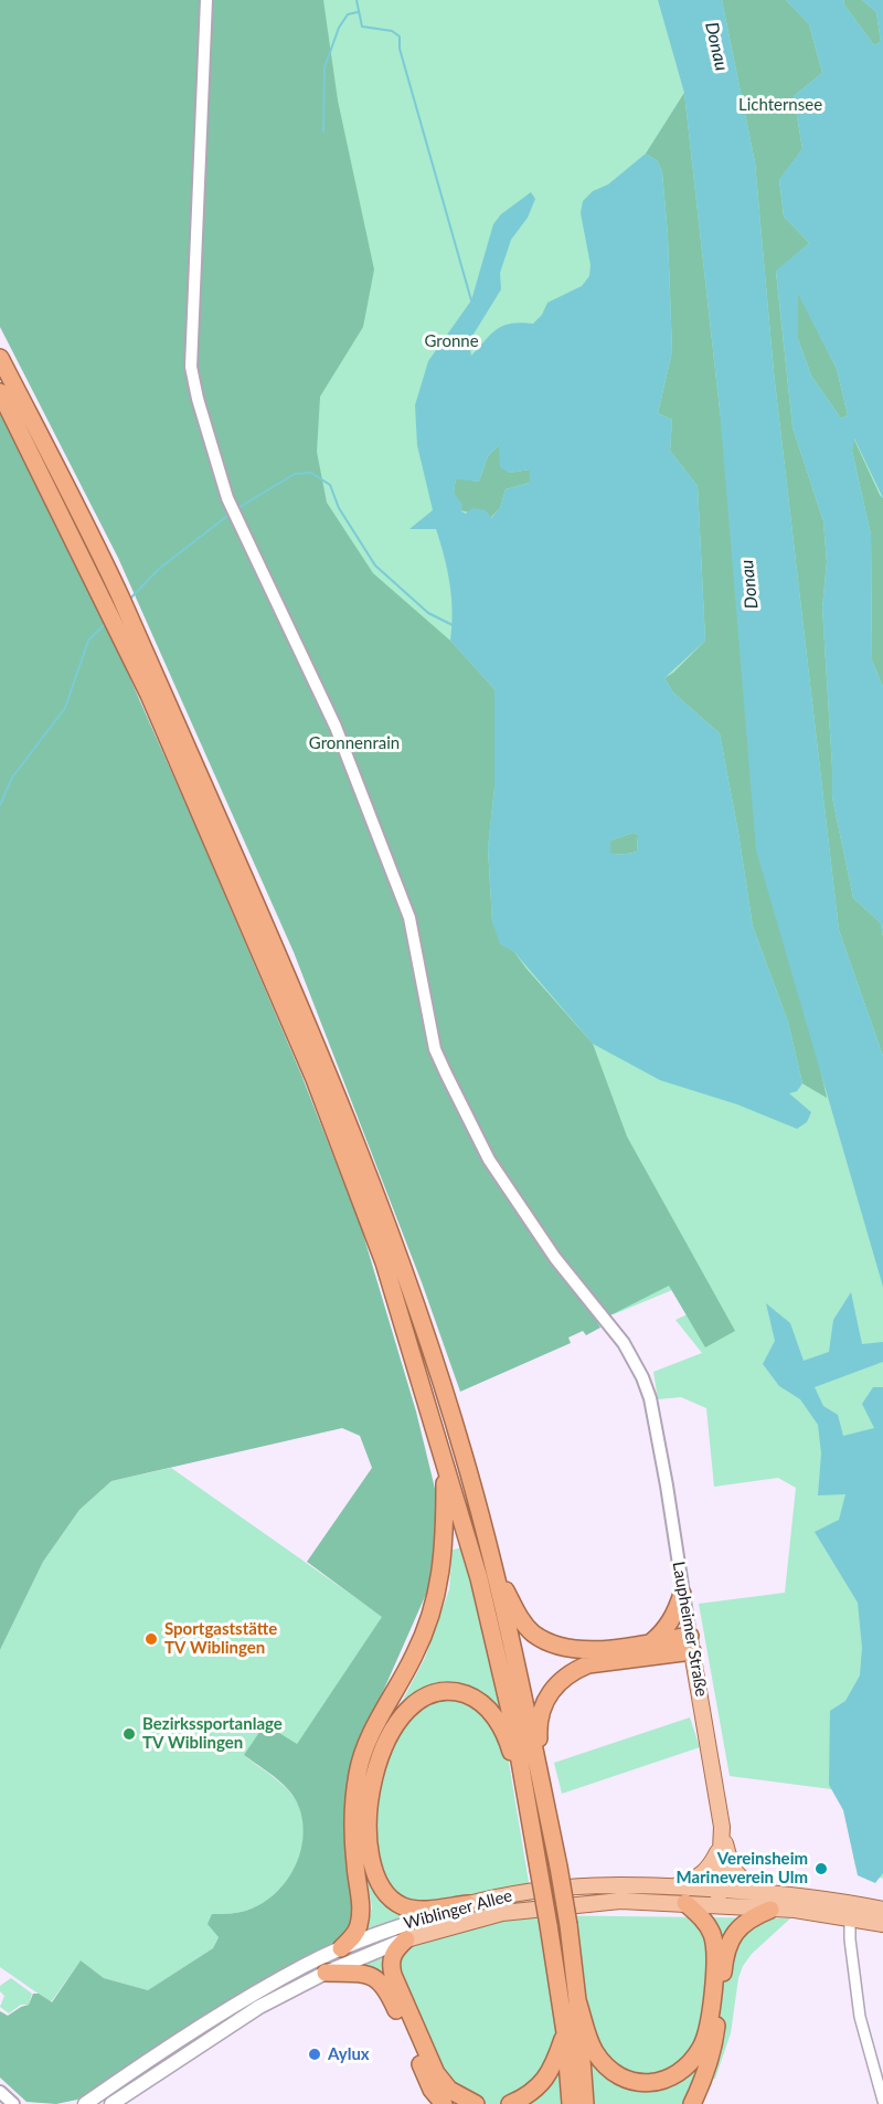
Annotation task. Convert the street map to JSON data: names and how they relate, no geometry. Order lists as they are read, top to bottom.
{
  "streets": {
    "main road": ["Laupheimer Straße", "Wiblinger Allee"]
  },
  "crossings": [
    ["Laupheimer Straße", "Wiblinger Allee"]
  ],
  "water": ["Donau"],
  "parks": ["Lichternsee", "Gronne", "Gronnenrain"],
  "places": [
    "Sportgaststätte TV Wiblingen",
    "Bezirkssportanlage TV Wiblingen",
    "Vereinsheim Marineverein Ulm",
    "Aylux"
  ]
}
